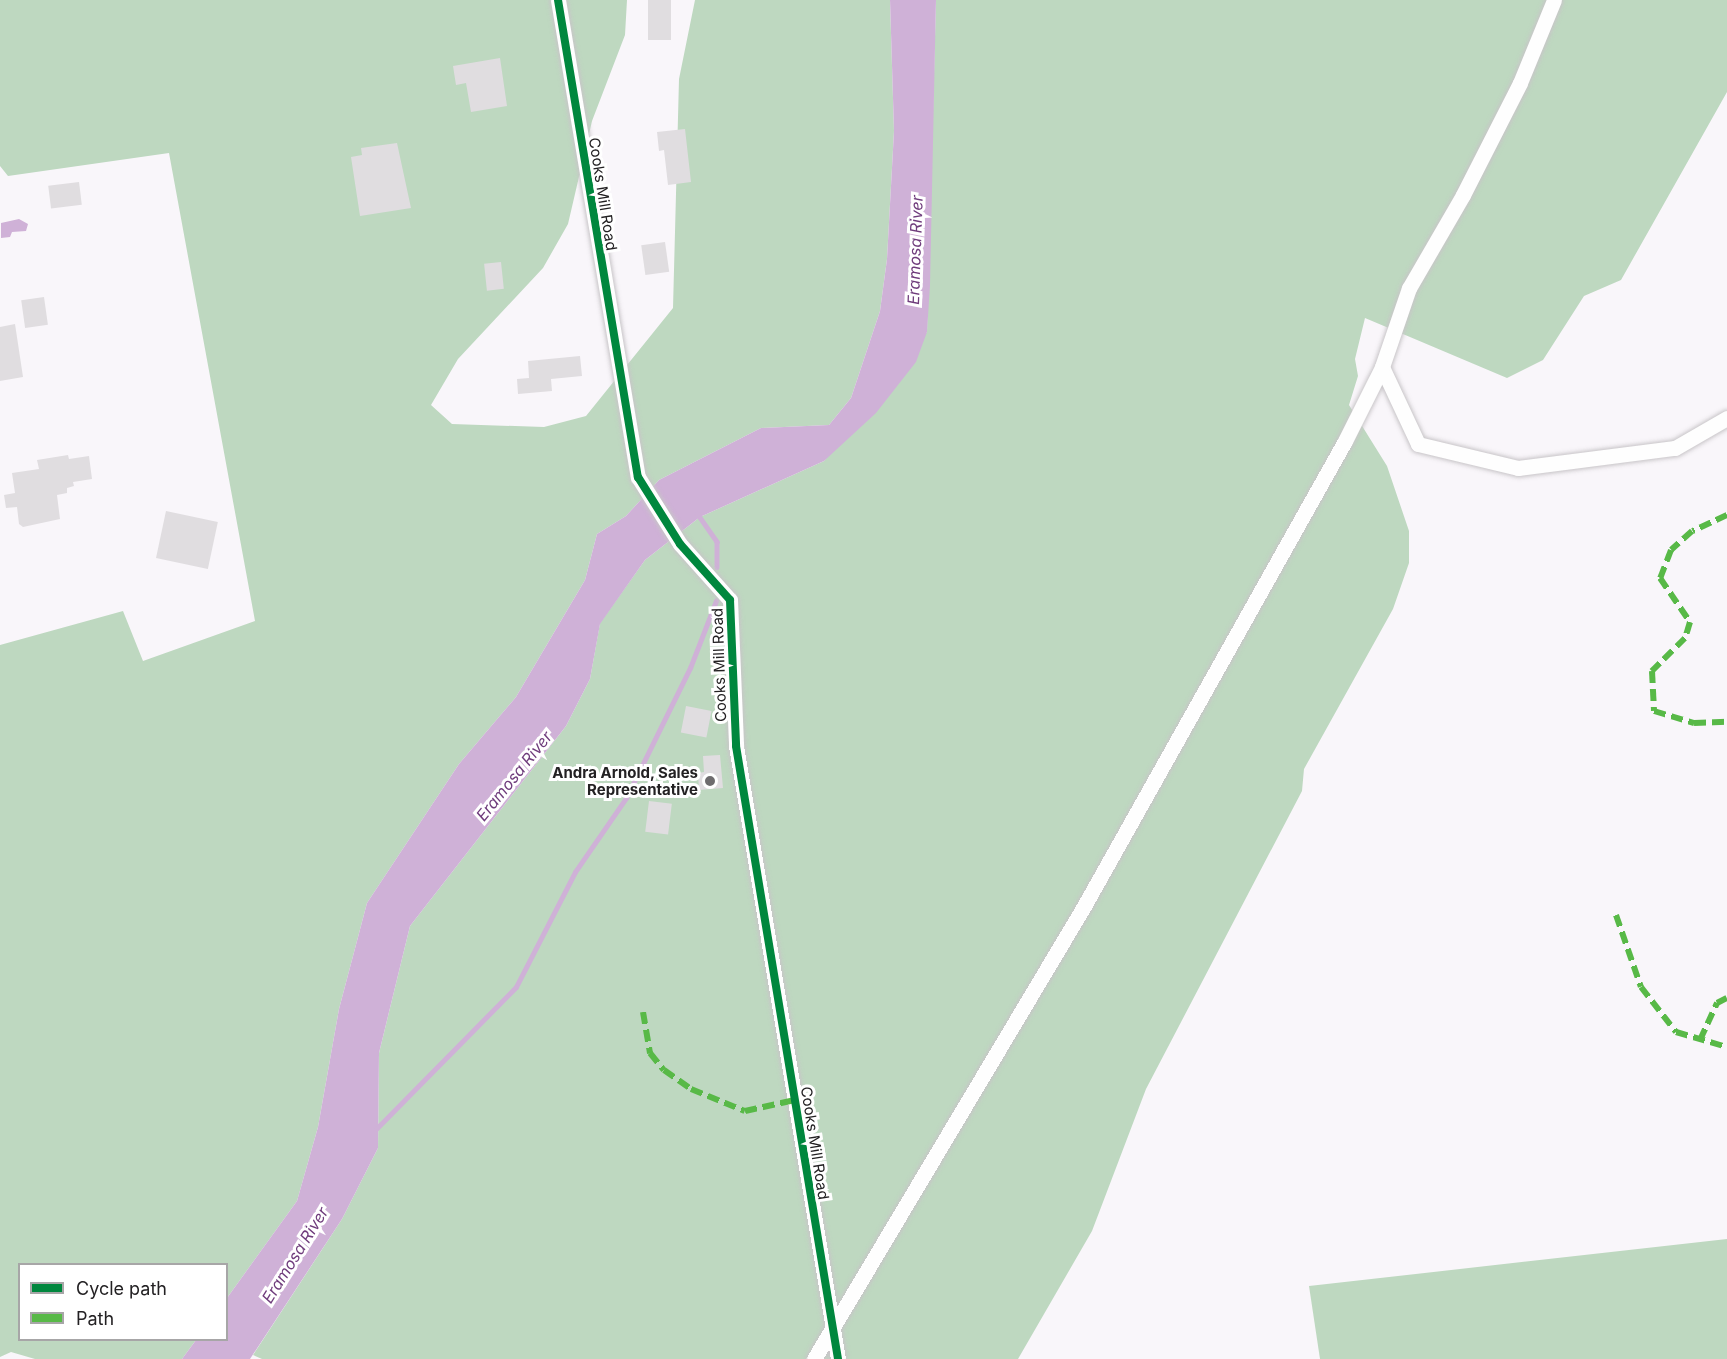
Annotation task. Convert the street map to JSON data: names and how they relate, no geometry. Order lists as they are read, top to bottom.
{
  "streets": {
    "street": ["Cooks Mill Road"]
  },
  "water": ["Eramosa River"],
  "places": ["Andra Arnold, Sales Representative"],
  "legend": ["Cycle path", "Path"]
}
